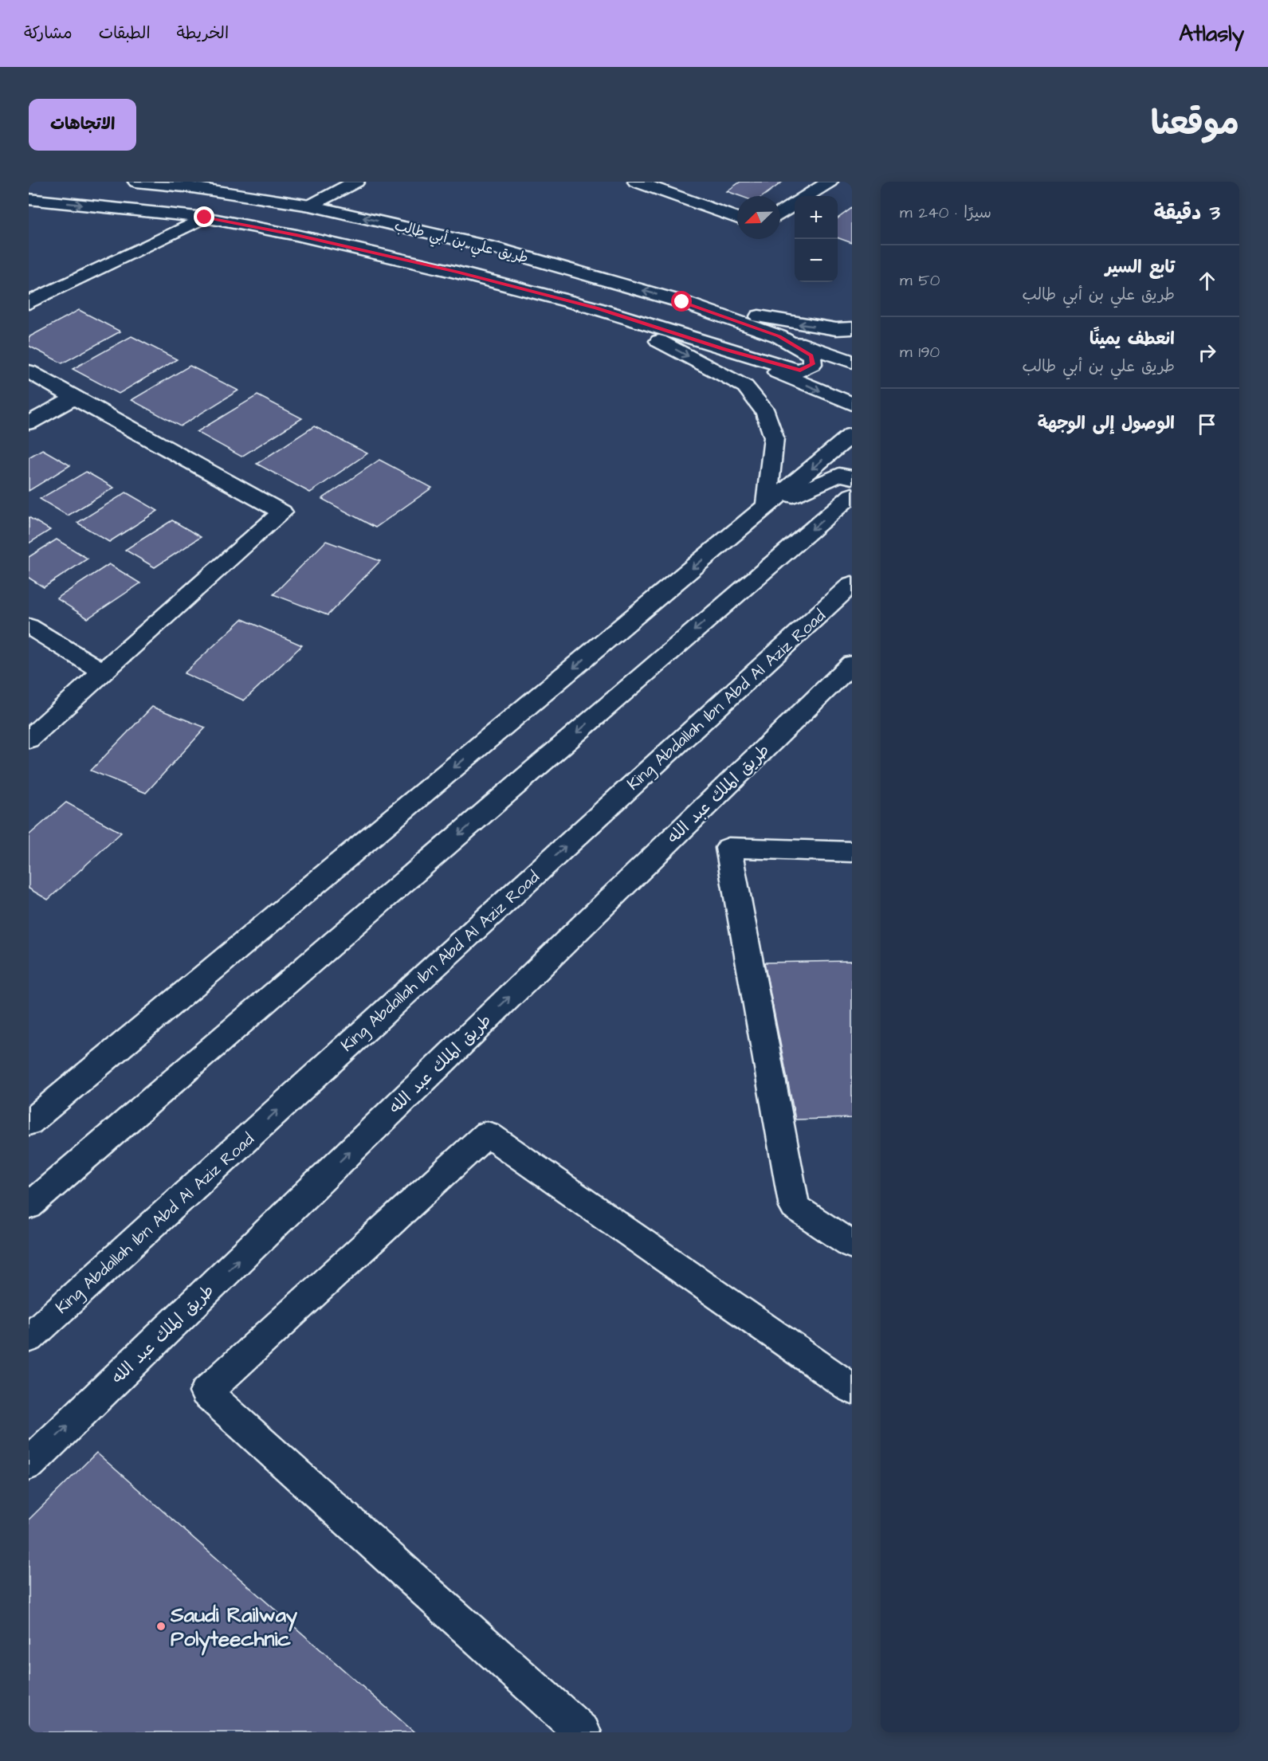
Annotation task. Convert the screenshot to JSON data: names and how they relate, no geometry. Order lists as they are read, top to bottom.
{
  "streets": {
    "main road": ["طريق علي بن أبي طالب", "King Abdallah Ibn Abd Al Aziz Road", "طريق الملك عبد الله"]
  },
  "places": ["Saudi Railway Polyteechnic"],
  "north": "bottom left",
  "page": {
    "header": "Atlasly",
    "nav": ["الخريطة", "الطبقات", "مشاركة"],
    "title": "موقعنا",
    "buttons": "الاتجاهات",
    "heading": ["3 دقيقة", "سيرًا · 240 m"],
    "map_buttons": ["+", "−"],
    "list": [
      ["تابع السير", "طريق علي بن أبي طالب", "50 m"],
      ["انعطف يمينًا", "طريق علي بن أبي طالب", "190 m"],
      "الوصول إلى الوجهة"
    ]
  }
}
